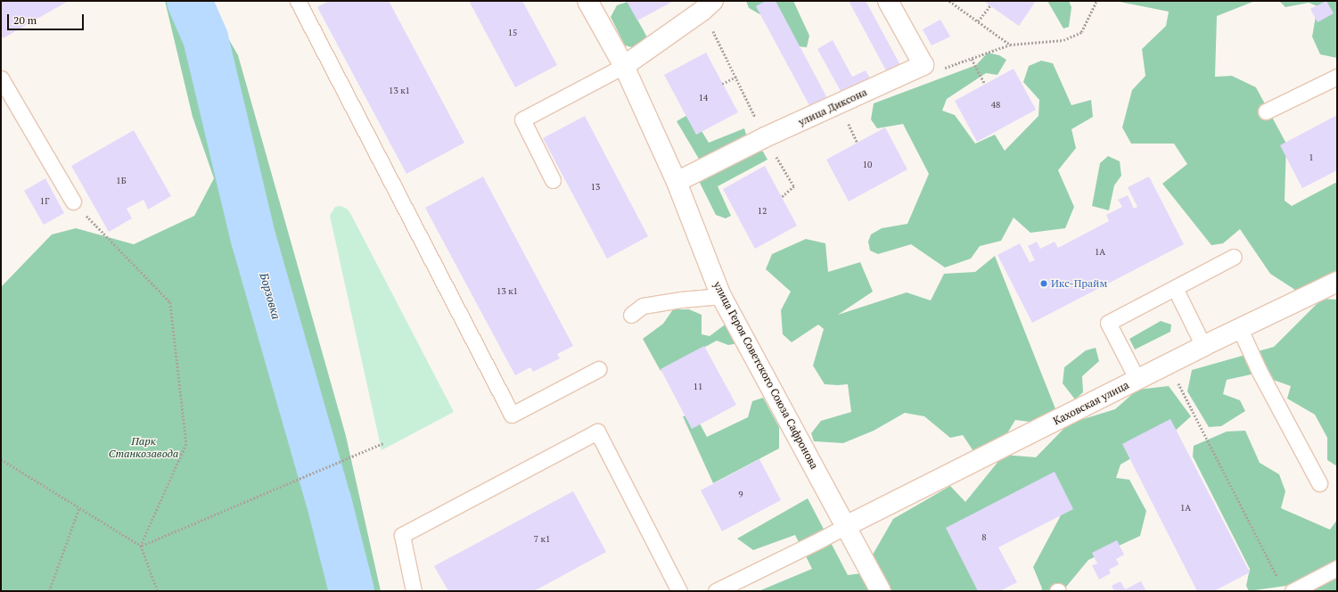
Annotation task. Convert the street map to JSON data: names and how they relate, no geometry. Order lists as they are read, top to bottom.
{
  "streets": {
    "street": ["улица Диксона", "улица Героя Советского Союза Сафронова", "Каховская улица"]
  },
  "crossings": [
    ["улица Диксона", "улица Героя Советского Союза Сафронова"],
    ["улица Героя Советского Союза Сафронова", "Каховская улица"]
  ],
  "water": ["Борзовка"],
  "parks": ["Парк Станкозавода"],
  "places": ["Икс-Прайм"],
  "house_numbers": [
    "15",
    "13 к1",
    "14",
    "48",
    "1",
    "10",
    "1Б",
    "13",
    "1Г",
    "12",
    "1А",
    "13 к1",
    "11",
    "9",
    "1А",
    "8",
    "7 к1"
  ],
  "scale_bar": "20 m"
}
